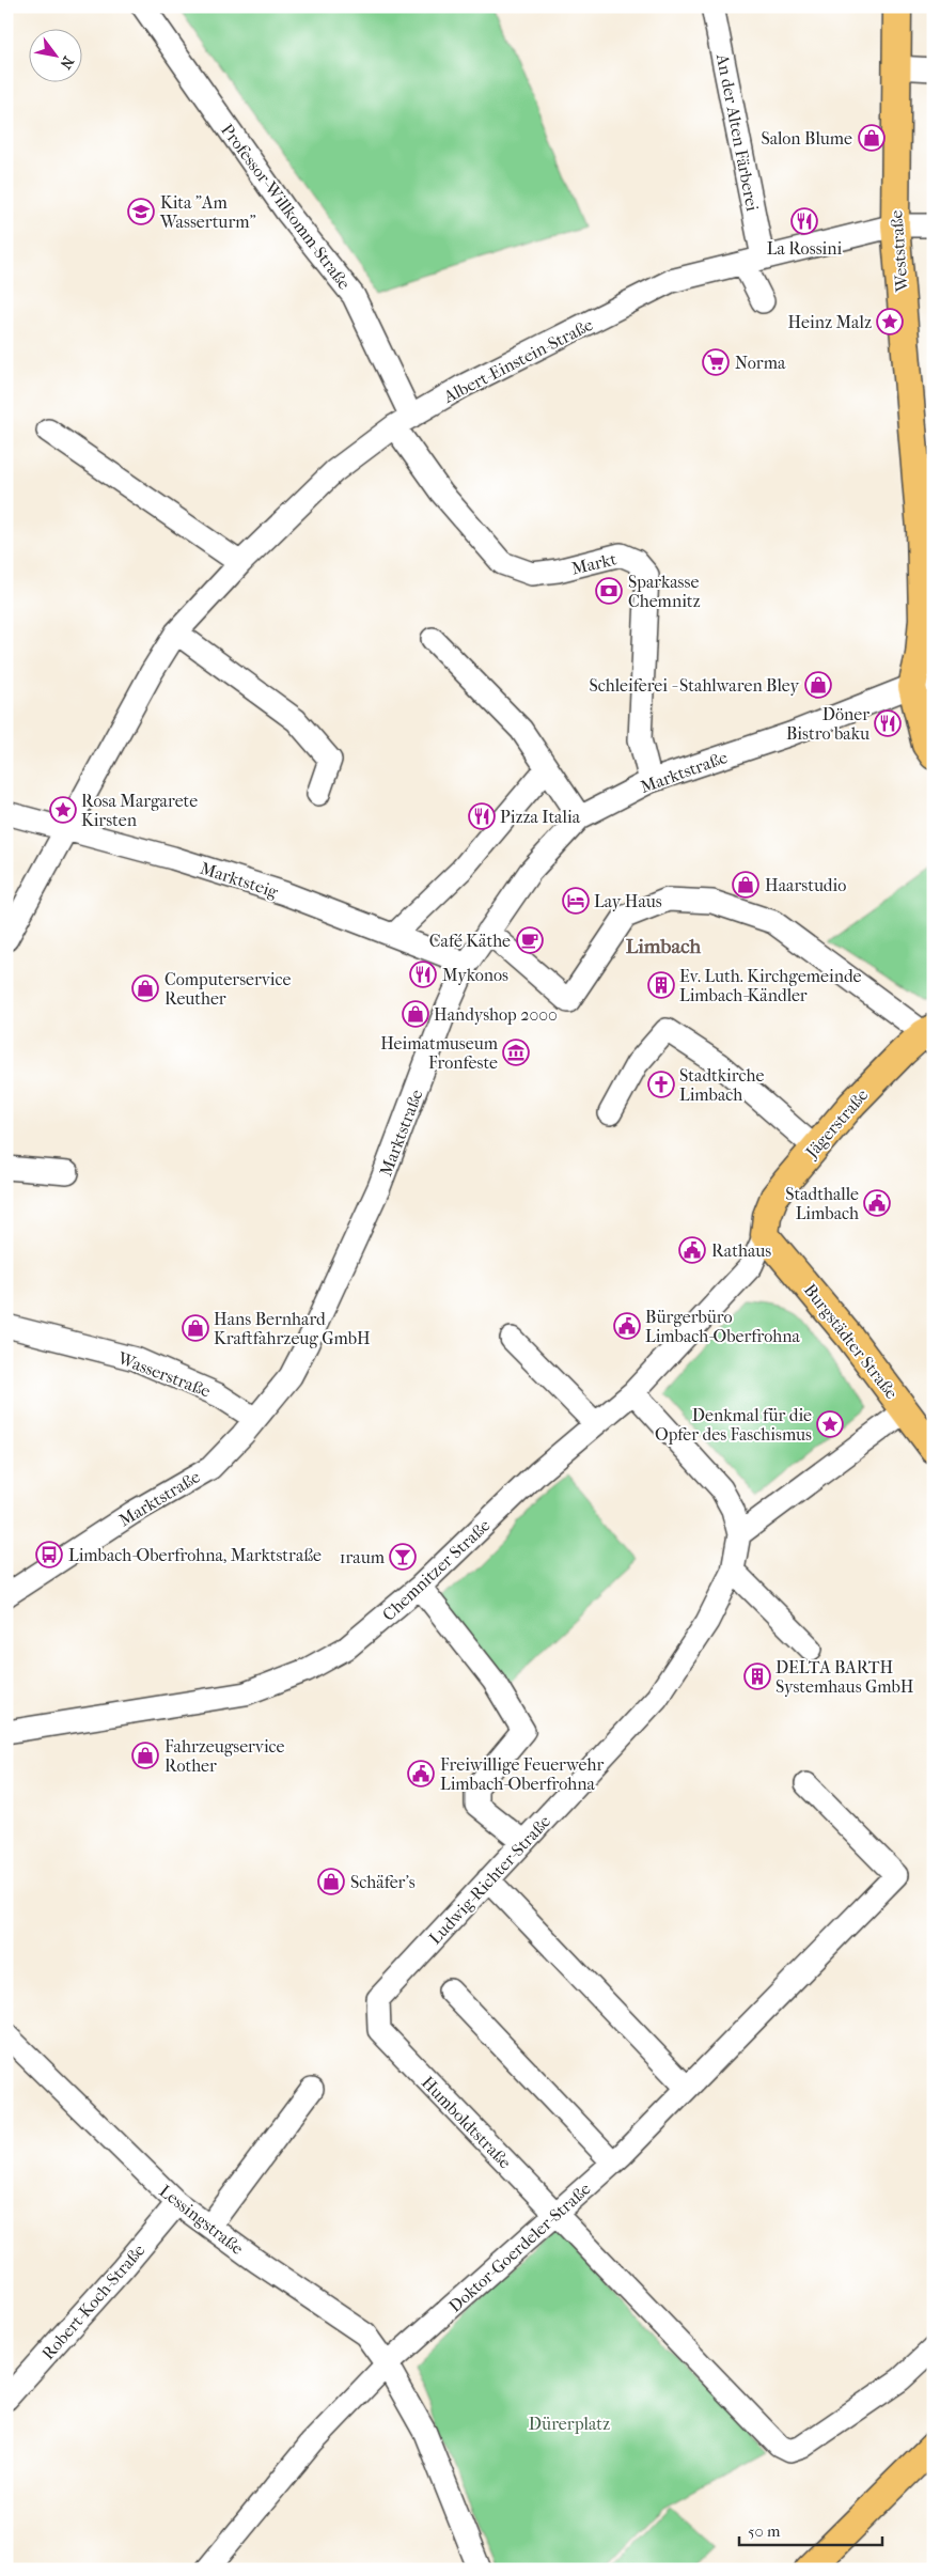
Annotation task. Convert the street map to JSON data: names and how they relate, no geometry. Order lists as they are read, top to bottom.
{
  "streets": {
    "main road": ["Weststraße", "Jägerstraße", "Burgstädter Straße"],
    "street": [
      "An der Alten Färberei",
      "Professor-Willkomm-Straße",
      "Albert-Einstein-Straße",
      "Markt",
      "Marktstraße",
      "Marktsteig",
      "Wasserstraße",
      "Chemnitzer Straße",
      "Ludwig-Richter-Straße",
      "Humboldtstraße",
      "Lessingstraße",
      "Doktor-Goerdeler-Straße",
      "Robert-Koch-Straße"
    ]
  },
  "crossings": [
    ["An der Alten Färberei", "Albert-Einstein-Straße"],
    ["Professor-Willkomm-Straße", "Albert-Einstein-Straße"],
    ["Professor-Willkomm-Straße", "Markt"],
    ["Weststraße", "Albert-Einstein-Straße"],
    ["Weststraße", "Marktstraße"],
    ["Albert-Einstein-Straße", "Markt"],
    ["Albert-Einstein-Straße", "Marktsteig"],
    ["Markt", "Marktstraße"],
    ["Marktstraße", "Marktsteig"],
    ["Marktstraße", "Wasserstraße"],
    ["Jägerstraße", "Burgstädter Straße"],
    ["Jägerstraße", "Chemnitzer Straße"],
    ["Burgstädter Straße", "Chemnitzer Straße"],
    ["Chemnitzer Straße", "Ludwig-Richter-Straße"],
    ["Ludwig-Richter-Straße", "Humboldtstraße"],
    ["Humboldtstraße", "Doktor-Goerdeler-Straße"],
    ["Lessingstraße", "Doktor-Goerdeler-Straße"],
    ["Lessingstraße", "Robert-Koch-Straße"]
  ],
  "districts": ["Limbach"],
  "parks": ["Dürerplatz"],
  "places": {
    "shop": [
      "Salon Blume",
      "Schleiferei - Stahlwaren Bley",
      "Haarstudio",
      "Computerservice Reuther",
      "Handyshop 2000",
      "Hans Bernhard Kraftfahrzeug GmbH",
      "Fahrzeugservice Rother",
      "Schäfer's"
    ],
    "school or university": ["Kita \"Am Wasserturm\""],
    "restaurant": [
      "La Rossini",
      "Döner Bistro baku",
      "Pizza Italia",
      "Mykonos"
    ],
    "place": ["Heinz Malz", "Rosa Margarete Kirsten", "Denkmal für die Opfer des Faschismus"],
    "supermarket": ["Norma"],
    "bank": ["Sparkasse Chemnitz"],
    "hotel": ["Lay Haus"],
    "cafe": ["Café Käthe"],
    "building": ["Ev. Luth. Kirchgemeinde Limbach-Kändler", "DELTA BARTH Systemhaus GmbH"],
    "museum": ["Heimatmuseum Fronfeste"],
    "church": ["Stadtkirche Limbach"],
    "public building": [
      "Stadthalle Limbach",
      "Rathaus",
      "Bürgerbüro Limbach-Oberfrohna",
      "Freiwillige Feuerwehr Limbach-Oberfrohna"
    ],
    "bus stop": ["Limbach-Oberfrohna, Marktstraße"],
    "bar": ["1raum"]
  },
  "scale_bar": "50 m",
  "north": "bottom right"
}
